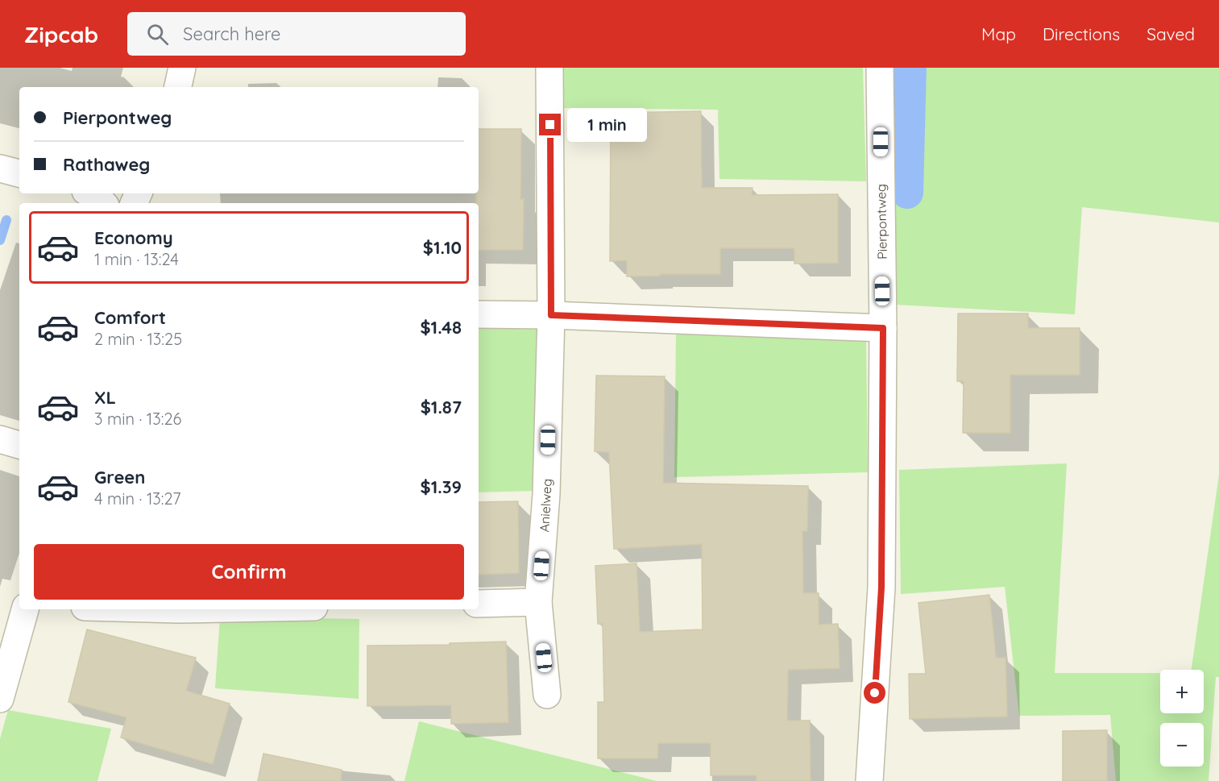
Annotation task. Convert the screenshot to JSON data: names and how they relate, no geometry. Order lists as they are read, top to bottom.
{
  "streets": {
    "street": ["Pierpontweg", "Anielweg"]
  },
  "page": {
    "header": "Zipcab",
    "search": "Search here",
    "nav": ["Map", "Directions", "Saved"],
    "banner": ["Pierpontweg", "Rathaweg"],
    "bubble": "1 min",
    "list": [
      {
        "name": "Economy",
        "note": "1 min · 13:24",
        "value": "$1.10"
      },
      {
        "name": "Comfort",
        "note": "2 min · 13:25",
        "value": "$1.48"
      },
      {
        "name": "XL",
        "note": "3 min · 13:26",
        "value": "$1.87"
      },
      {
        "name": "Green",
        "note": "4 min · 13:27",
        "value": "$1.39"
      }
    ],
    "buttons": "Confirm",
    "map_buttons": ["+", "−"]
  }
}
